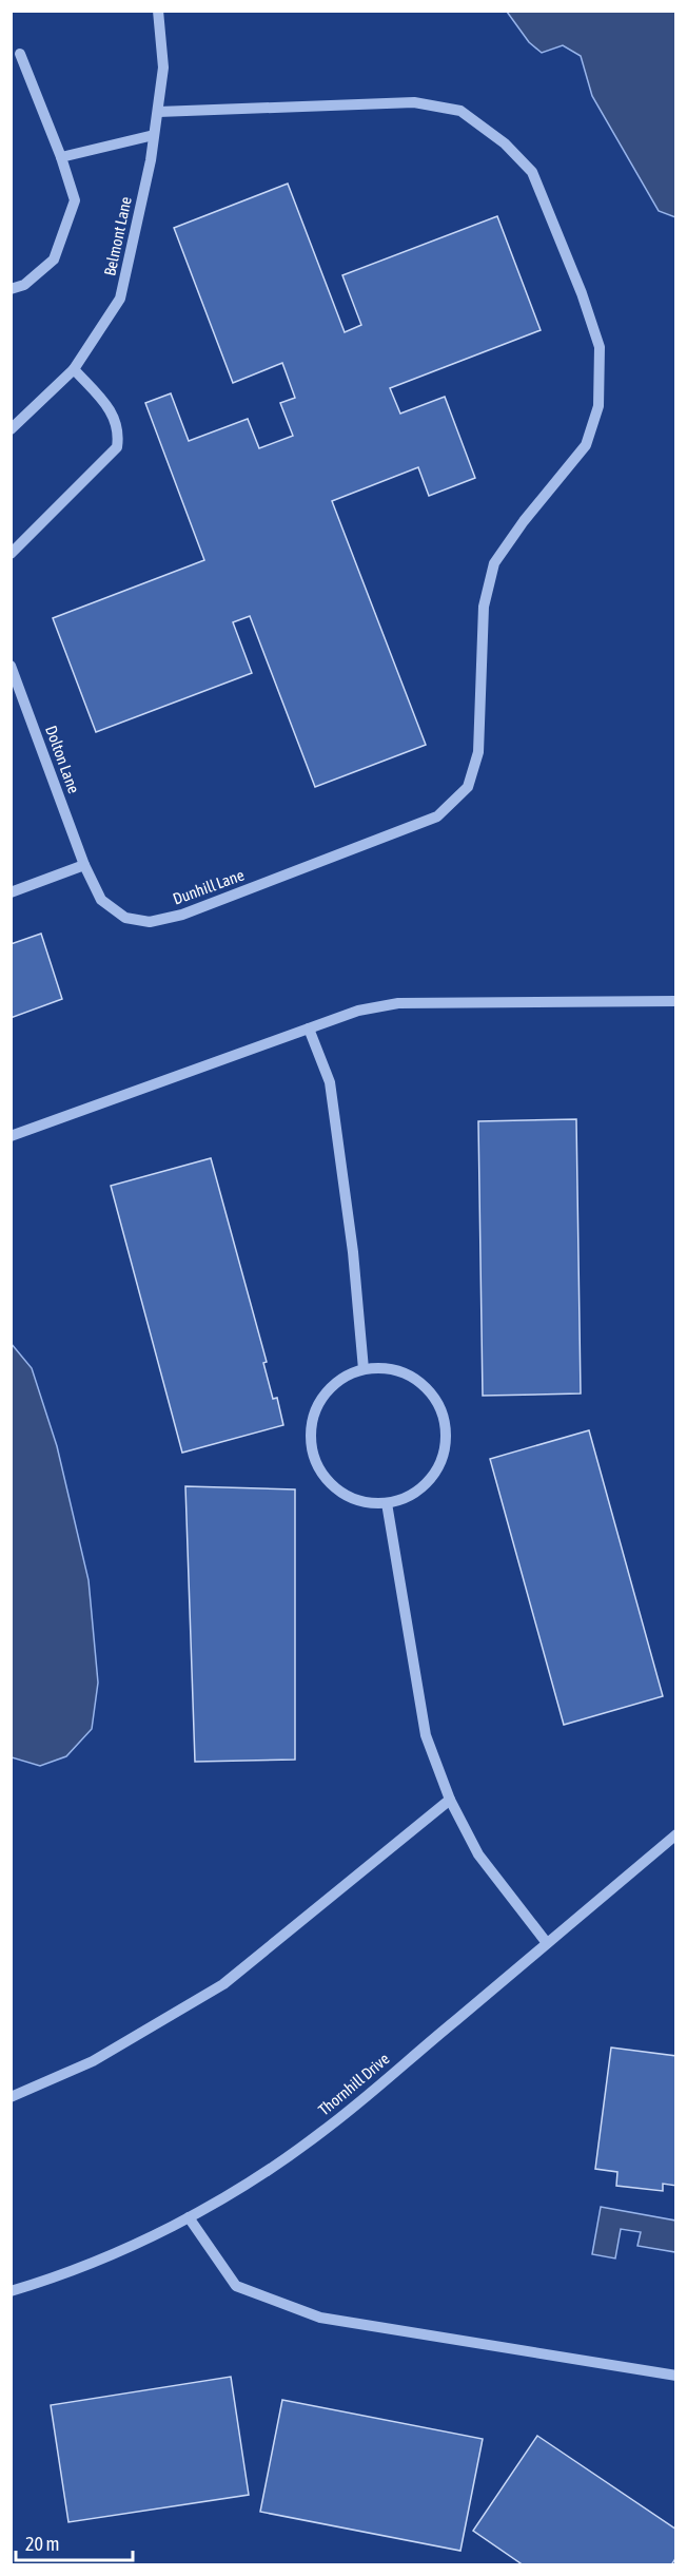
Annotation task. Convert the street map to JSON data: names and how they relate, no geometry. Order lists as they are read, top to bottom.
{
  "streets": {
    "street": [
      "Belmont Lane",
      "Dolton Lane",
      "Dunhill Lane",
      "Thornhill Drive"
    ]
  },
  "crossings": [
    ["Belmont Lane", "Dunhill Lane"],
    ["Dolton Lane", "Dunhill Lane"]
  ],
  "scale_bar": "20 m"
}
